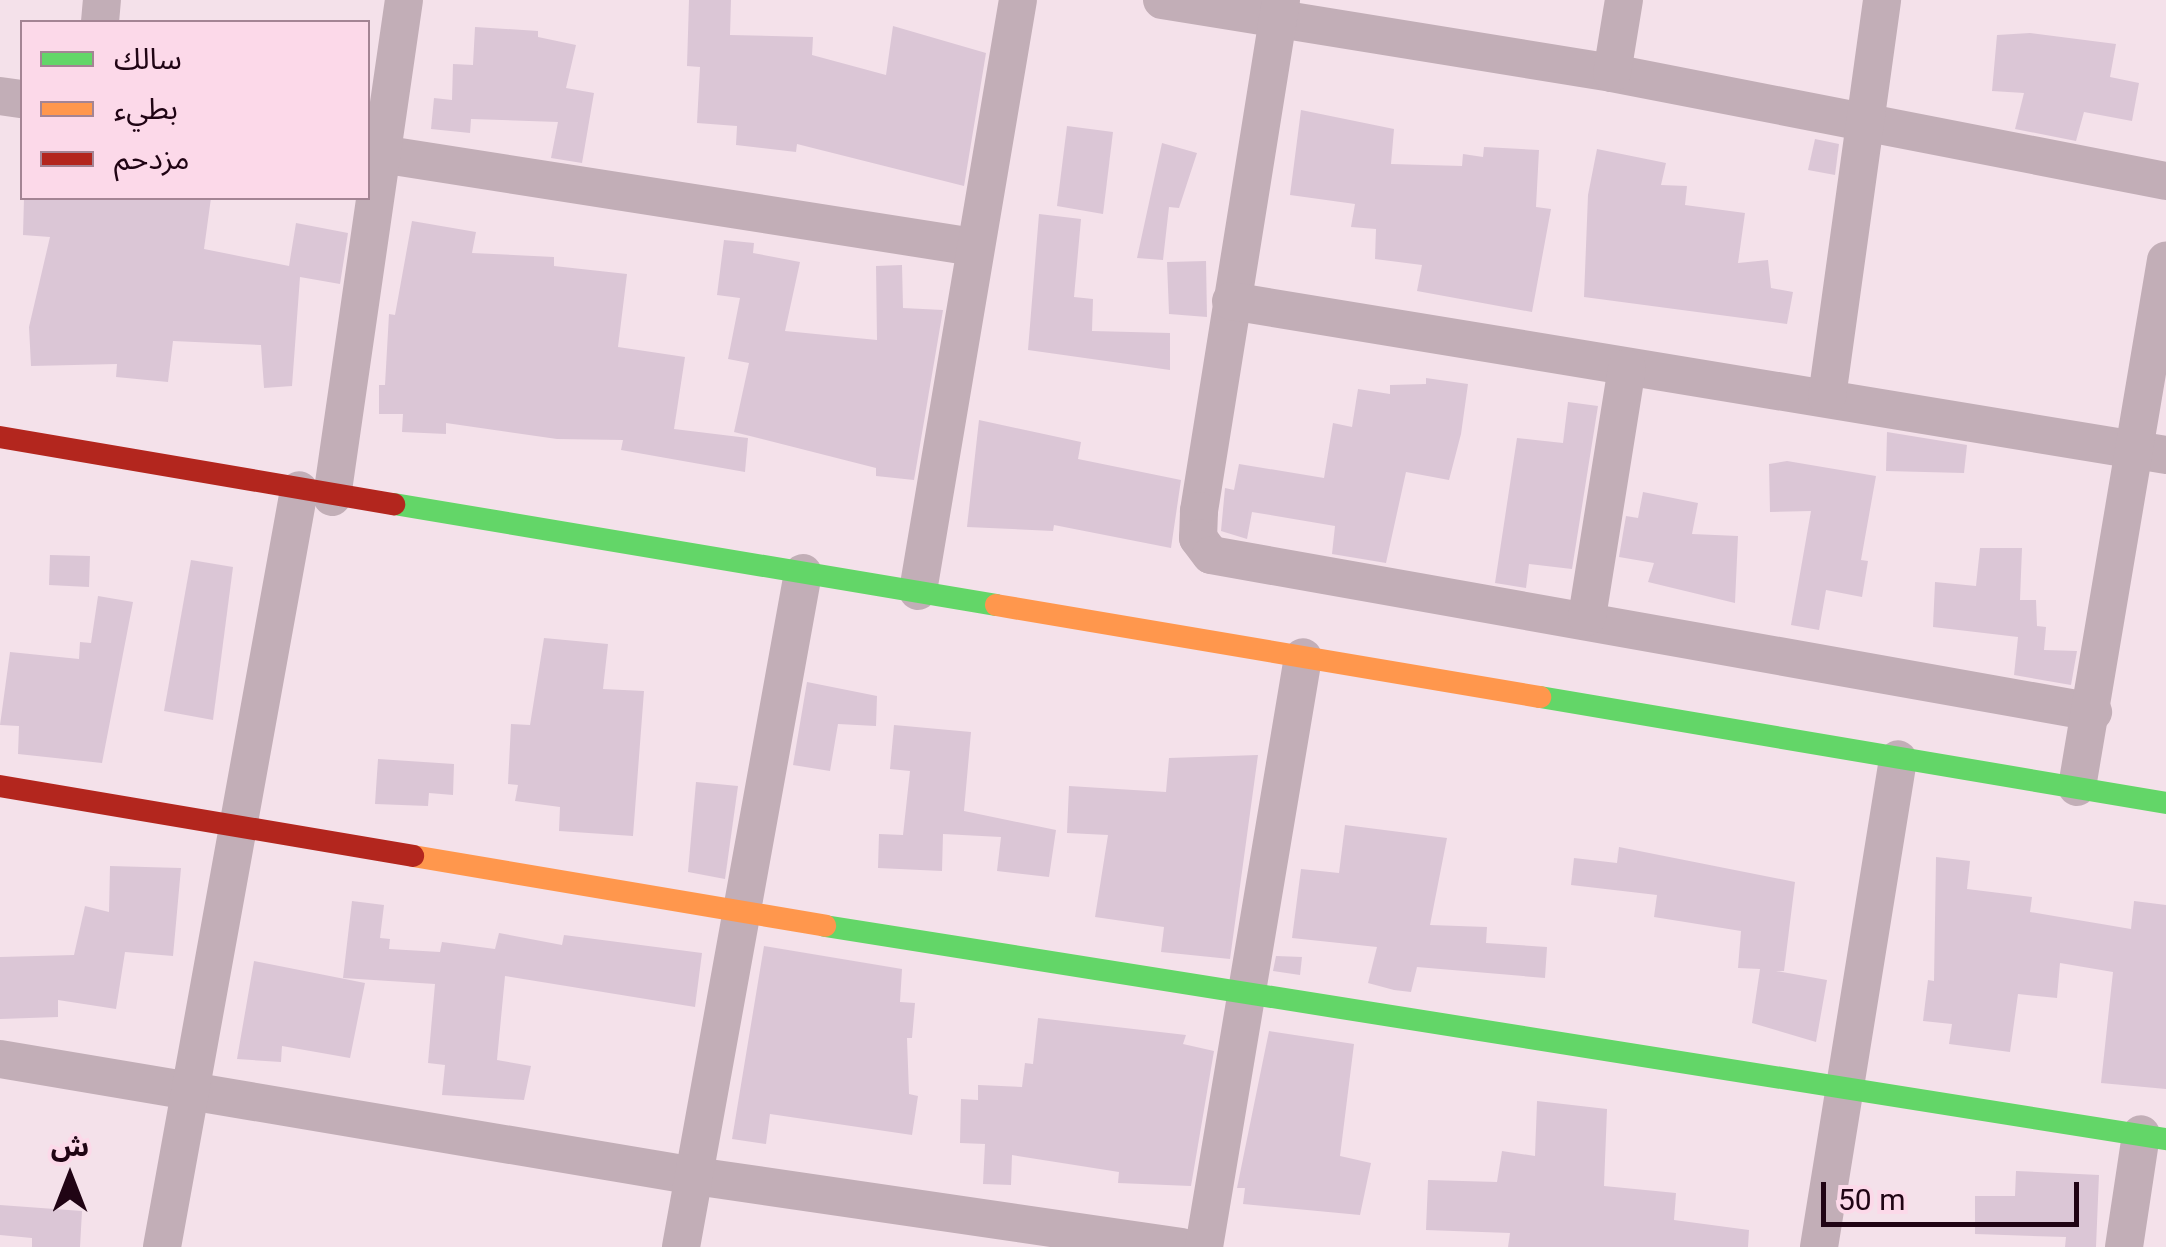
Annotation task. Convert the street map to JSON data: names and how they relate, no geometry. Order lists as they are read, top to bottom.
{
  "legend": ["سالك", "بطيء", "مزدحم"],
  "scale_bar": "50 m",
  "north": "top"
}
